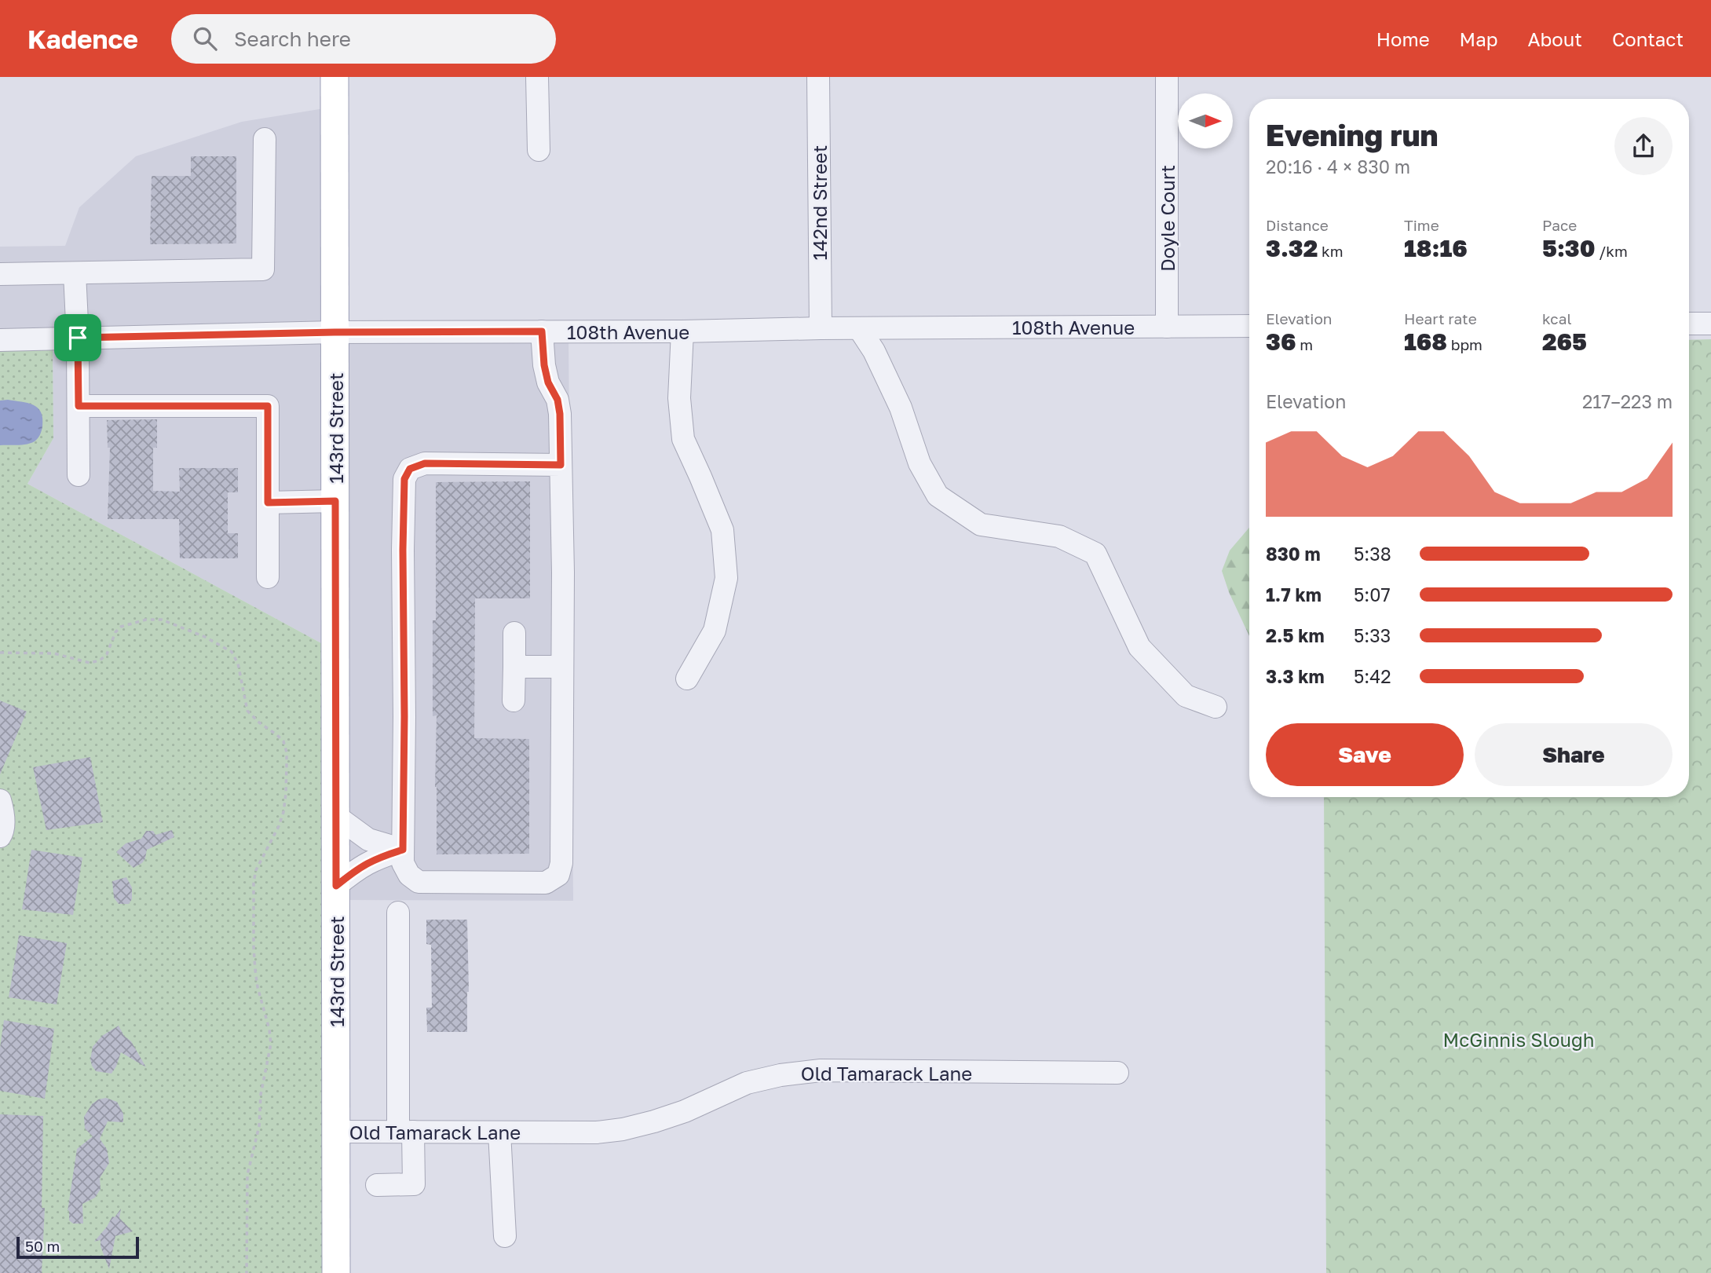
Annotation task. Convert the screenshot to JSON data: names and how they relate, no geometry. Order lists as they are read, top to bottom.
{
  "streets": {
    "main road": ["143rd Street"],
    "street": [
      "142nd Street",
      "Doyle Court",
      "108th Avenue",
      "Old Tamarack Lane"
    ]
  },
  "crossings": [
    ["142nd Street", "108th Avenue"],
    ["Doyle Court", "108th Avenue"],
    ["108th Avenue", "143rd Street"],
    ["143rd Street", "Old Tamarack Lane"]
  ],
  "parks": ["McGinnis Slough"],
  "scale_bar": "50 m",
  "north": "right",
  "page": {
    "header": "Kadence",
    "search": "Search here",
    "nav": [
      "Home",
      "Map",
      "About",
      "Contact"
    ],
    "heading": ["Evening run", "20:16 · 4 × 830 m"],
    "stats": [
      ["Distance", "3.32 km"],
      ["Time", "18:16"],
      ["Pace", "5:30 /km"],
      ["Elevation", "36 m"],
      ["Heart rate", "168 bpm"],
      ["kcal", "265"]
    ],
    "chart": ["Elevation", "217–223 m"],
    "list": [
      {
        "name": "830 m",
        "note": "5:38"
      },
      {
        "name": "1.7 km",
        "note": "5:07"
      },
      {
        "name": "2.5 km",
        "note": "5:33"
      },
      {
        "name": "3.3 km",
        "note": "5:42"
      }
    ],
    "buttons": ["Save", "Share"],
    "scale": "50 m"
  }
}
